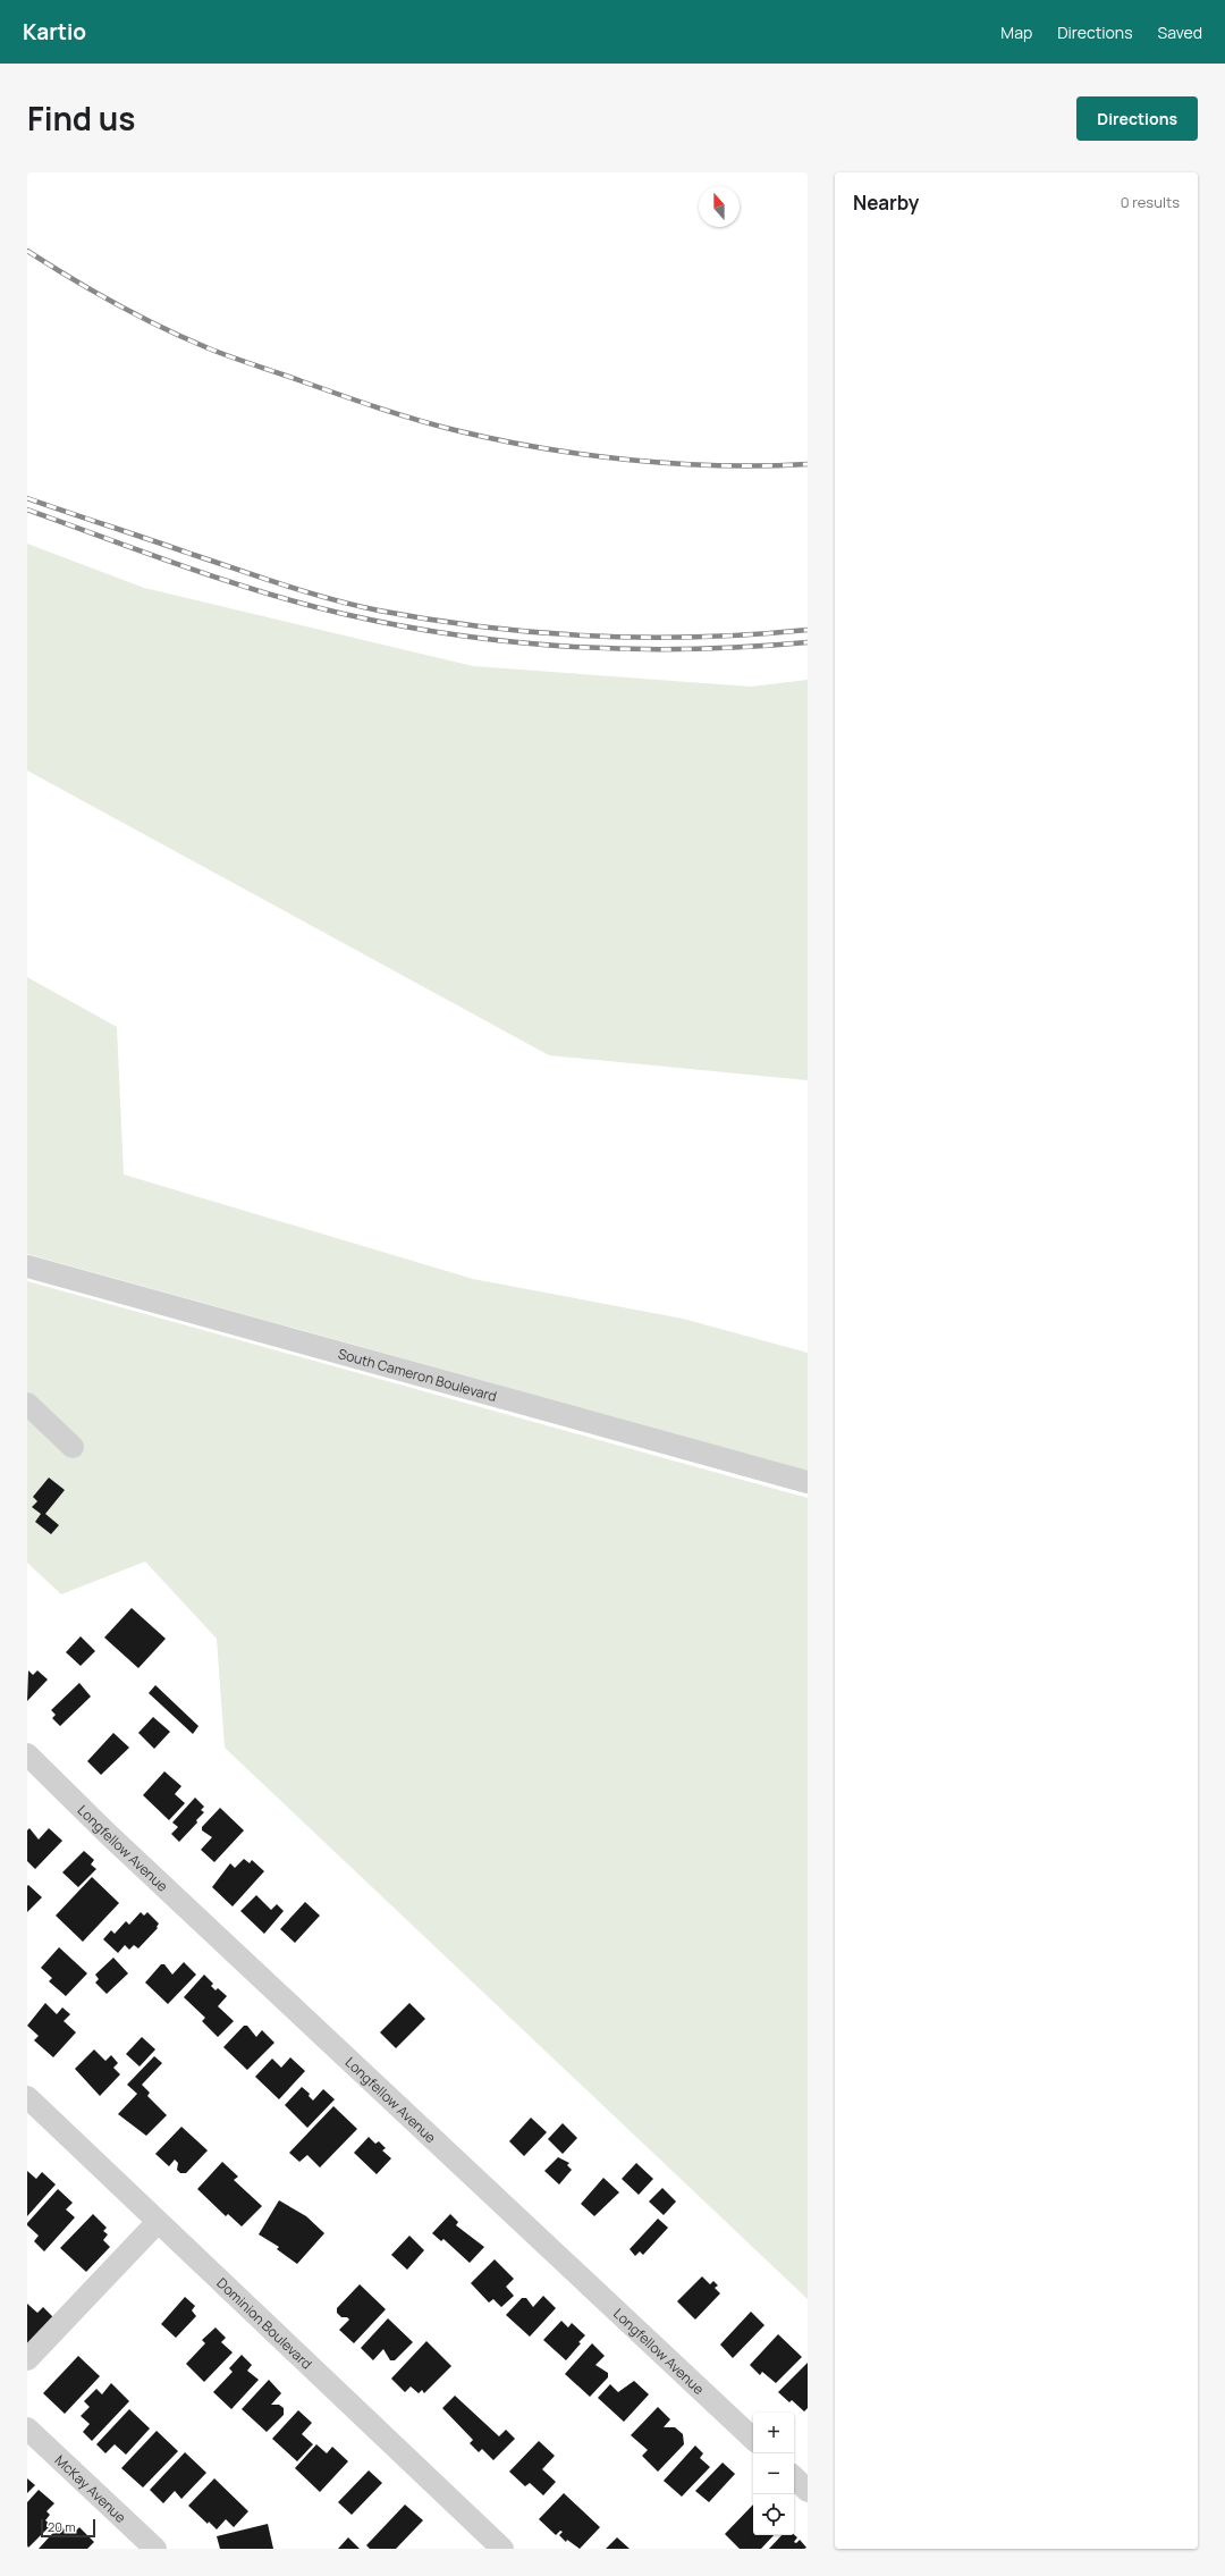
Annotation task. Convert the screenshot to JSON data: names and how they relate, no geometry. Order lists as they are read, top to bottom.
{
  "streets": {
    "street": [
      "South Cameron Boulevard",
      "Longfellow Avenue",
      "Dominion Boulevard",
      "McKay Avenue"
    ]
  },
  "scale_bar": "20 m",
  "north": "top",
  "page": {
    "header": "Kartio",
    "nav": ["Map", "Directions", "Saved"],
    "title": "Find us",
    "buttons": "Directions",
    "heading": ["Nearby", "0 results"],
    "map_buttons": ["+", "−"],
    "scale": "20 m"
  }
}
